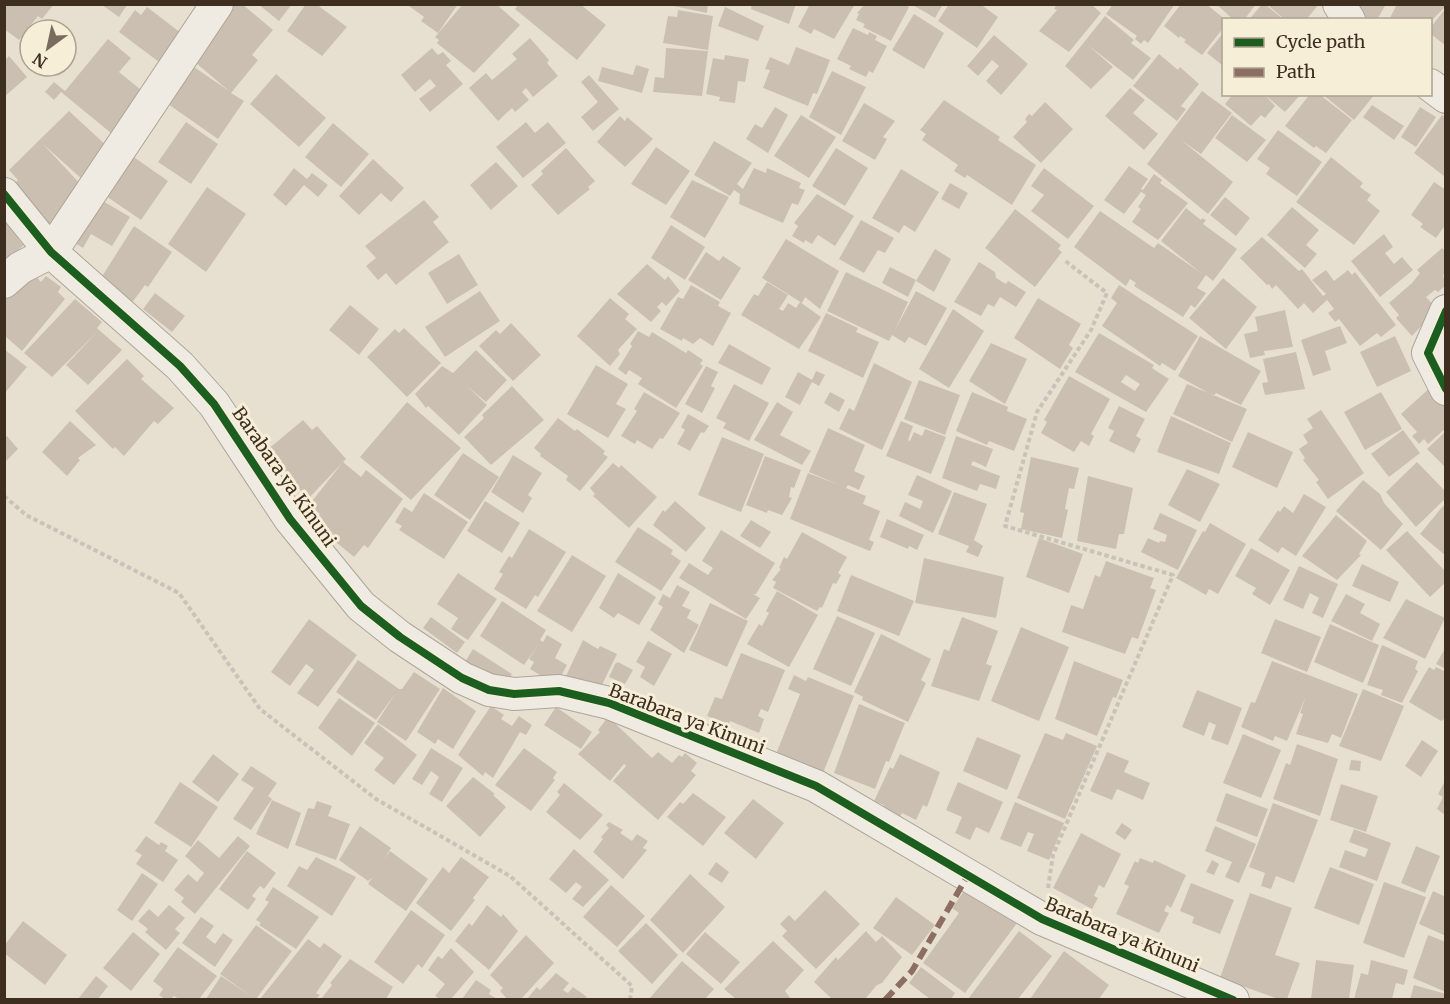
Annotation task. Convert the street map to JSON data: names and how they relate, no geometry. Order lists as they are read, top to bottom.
{
  "streets": {
    "street": ["Barabara ya Kinuni"]
  },
  "legend": ["Cycle path", "Path"],
  "north": "bottom left"
}
